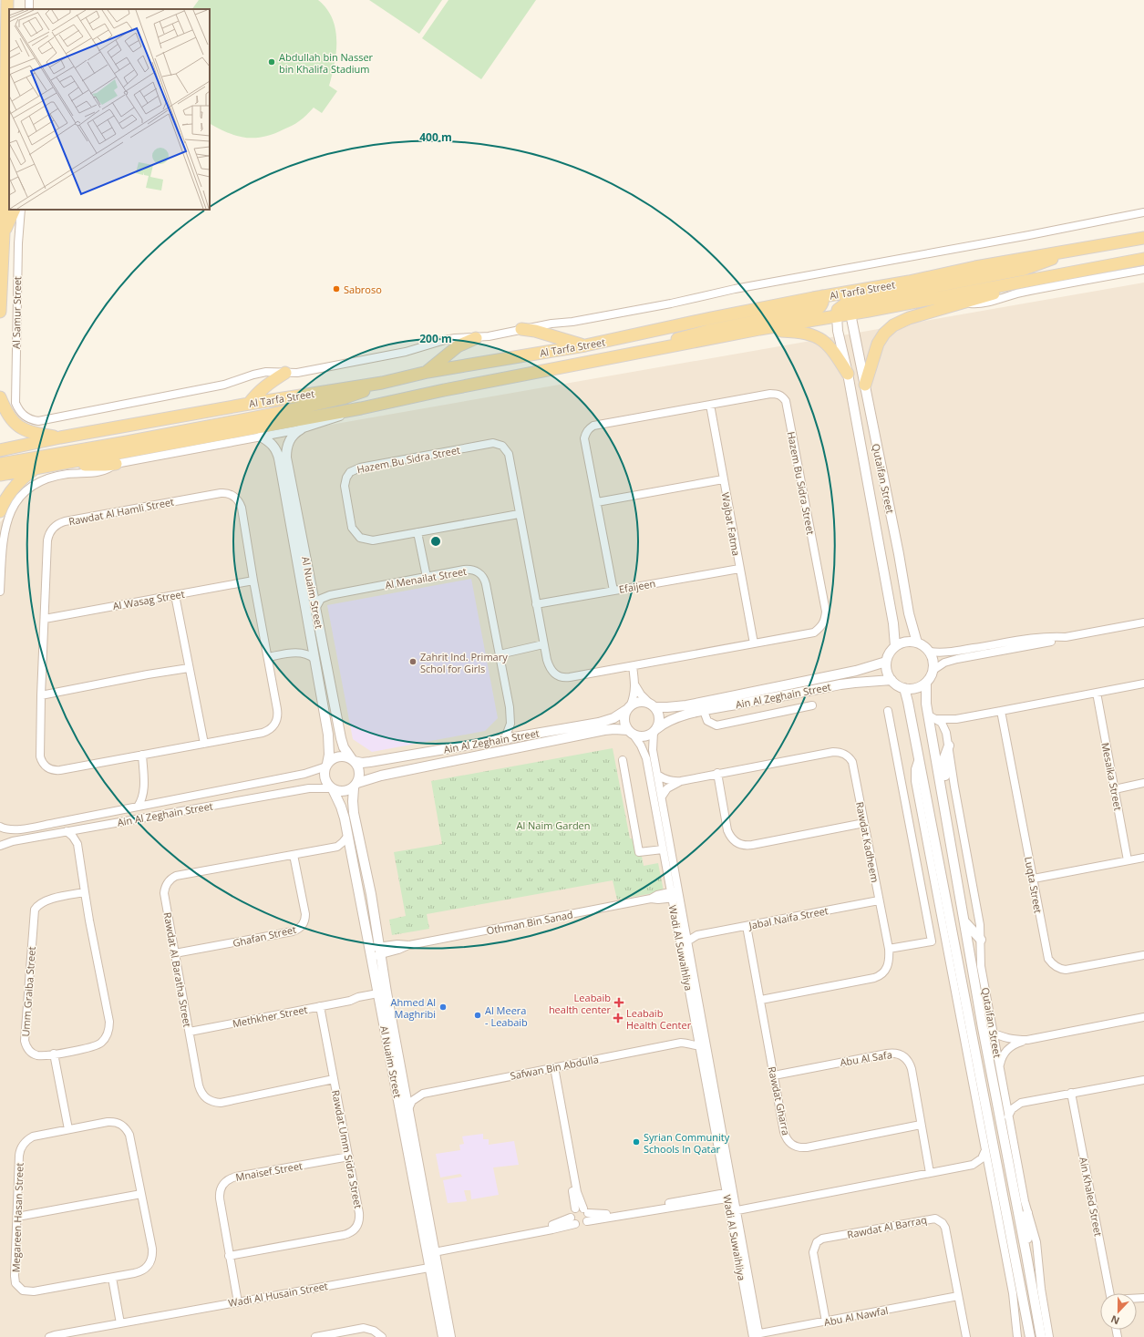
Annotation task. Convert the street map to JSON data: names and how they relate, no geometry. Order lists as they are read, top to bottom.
{
  "streets": {
    "main road": ["Al Tarfa Street", "Al Samur Street"],
    "street": [
      "Hazem Bu Sidra Street",
      "Qutaifan Street",
      "Rawdat Al Hamli Street",
      "Wajbat Fatma",
      "Al Menailat Street",
      "Efaijeen",
      "Al Nuaim Street",
      "Al Wasag Street",
      "Ain Al Zeghain Street",
      "Mesaika Street",
      "Rawdat Kadheem",
      "Luqta Street",
      "Jabal Naifa Street",
      "Othman Bin Sanad",
      "Ghafan Street",
      "Wadi Al Suwaihliya",
      "Rawdat Al Baratha Street",
      "Umm Graiba Street",
      "Methkher Street",
      "Abu Al Safa",
      "Safwan Bin Abdulla",
      "Rawdat Gharra",
      "Rawdat Umm Sidra Street",
      "Mnaisef Street",
      "Ain Khaled Street",
      "Megareen Hasan Street",
      "Rawdat Al Barraq",
      "Wadi Al Husain Street",
      "Abu Al Nawfal"
    ]
  },
  "crossings": [
    ["Al Tarfa Street", "Al Nuaim Street"],
    ["Hazem Bu Sidra Street", "Wajbat Fatma"],
    ["Hazem Bu Sidra Street", "Efaijeen"],
    ["Qutaifan Street", "Ain Al Zeghain Street"],
    ["Rawdat Al Hamli Street", "Al Wasag Street"],
    ["Wajbat Fatma", "Efaijeen"],
    ["Al Menailat Street", "Al Nuaim Street"],
    ["Al Menailat Street", "Ain Al Zeghain Street"],
    ["Al Nuaim Street", "Ain Al Zeghain Street"],
    ["Al Nuaim Street", "Othman Bin Sanad"],
    ["Al Nuaim Street", "Methkher Street"],
    ["Al Nuaim Street", "Safwan Bin Abdulla"],
    ["Al Nuaim Street", "Wadi Al Husain Street"],
    ["Ain Al Zeghain Street", "Wadi Al Suwaihliya"],
    ["Ain Al Zeghain Street", "Umm Graiba Street"],
    ["Rawdat Kadheem", "Jabal Naifa Street"],
    ["Rawdat Kadheem", "Wadi Al Suwaihliya"],
    ["Rawdat Kadheem", "Rawdat Gharra"],
    ["Jabal Naifa Street", "Wadi Al Suwaihliya"],
    ["Jabal Naifa Street", "Rawdat Gharra"],
    ["Othman Bin Sanad", "Wadi Al Suwaihliya"],
    ["Ghafan Street", "Rawdat Al Baratha Street"],
    ["Wadi Al Suwaihliya", "Safwan Bin Abdulla"],
    ["Wadi Al Suwaihliya", "Abu Al Nawfal"],
    ["Rawdat Al Baratha Street", "Methkher Street"],
    ["Rawdat Al Baratha Street", "Rawdat Umm Sidra Street"],
    ["Methkher Street", "Rawdat Umm Sidra Street"],
    ["Abu Al Safa", "Rawdat Gharra"],
    ["Rawdat Umm Sidra Street", "Mnaisef Street"],
    ["Mnaisef Street", "Wadi Al Husain Street"],
    ["Rawdat Al Barraq", "Abu Al Nawfal"]
  ],
  "parks": ["Al Naim Garden"],
  "places": {
    "other": [
      "Abdullah bin Nasser bin Khalifa Stadium",
      "Sabroso",
      "Zahrit Ind. Primary Schol for Girls",
      "Ahmed Al Maghribi",
      "Al Meera - Leabaib",
      "Syrian Community Schools In Qatar"
    ],
    "health": ["Leabaib health center", "Leabaib Health Center"]
  },
  "north": "bottom",
  "rings": ["400 m", "200 m"]
}
